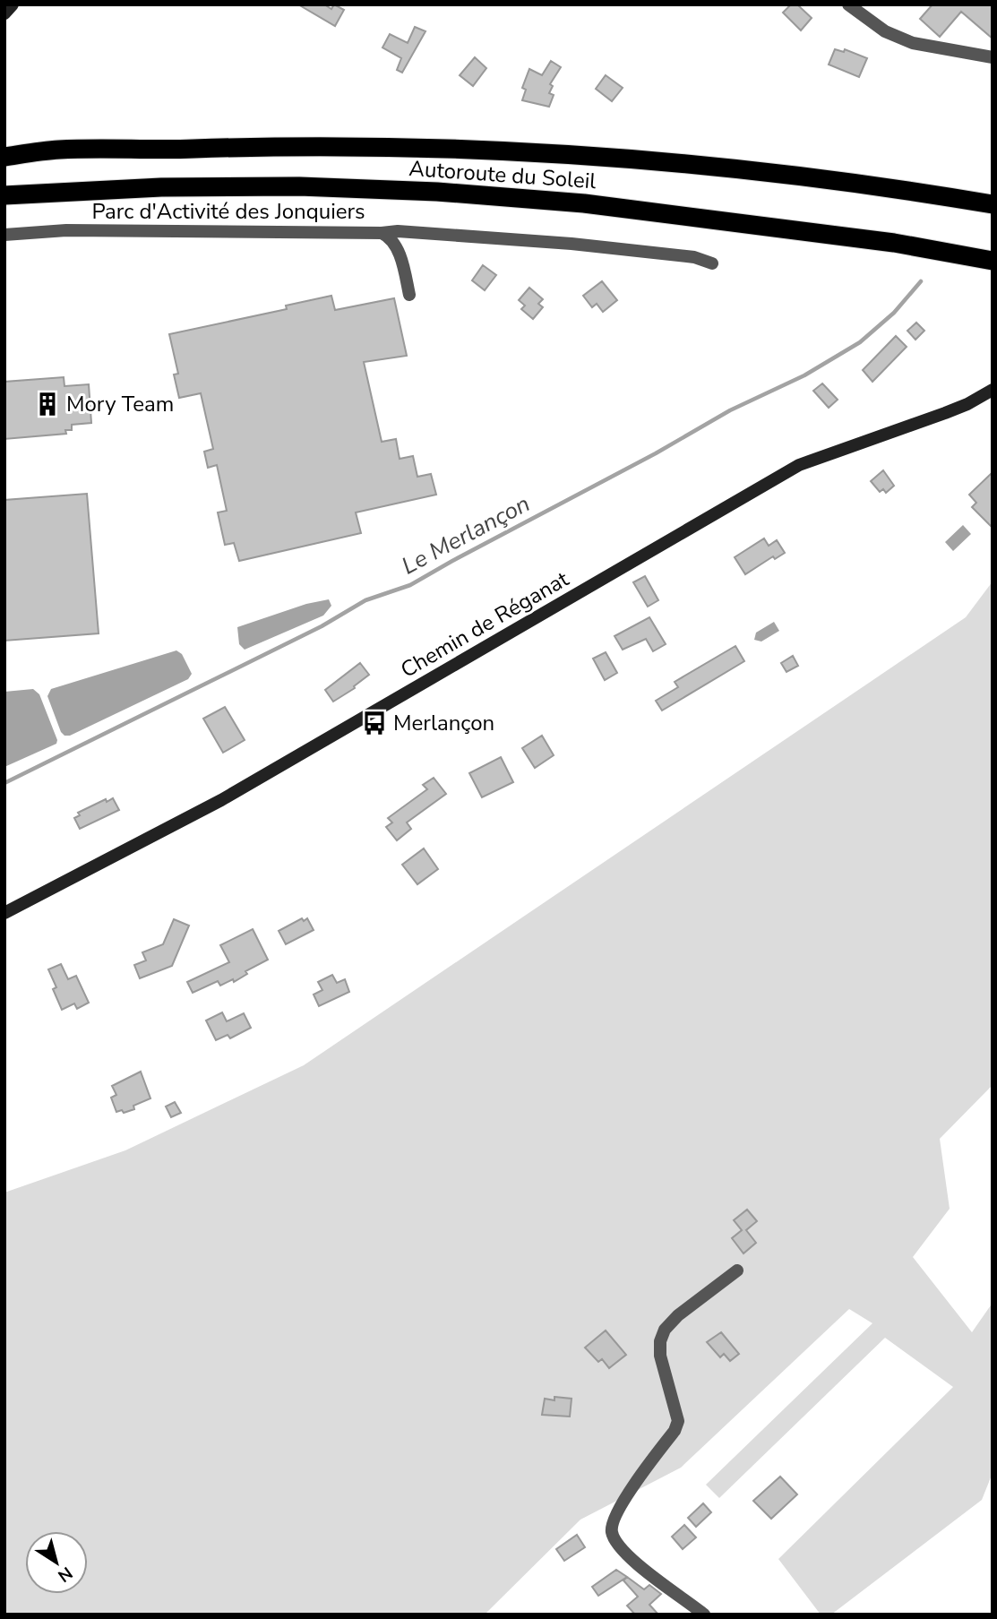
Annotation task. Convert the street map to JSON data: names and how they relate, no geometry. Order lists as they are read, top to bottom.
{
  "streets": {
    "highway": ["Autoroute du Soleil"],
    "street": ["Parc d'Activité des Jonquiers", "Chemin de Réganat"]
  },
  "water": ["Le Merlançon"],
  "places": {
    "building": ["Mory Team"],
    "bus stop": ["Merlançon"]
  },
  "north": "bottom right"
}
